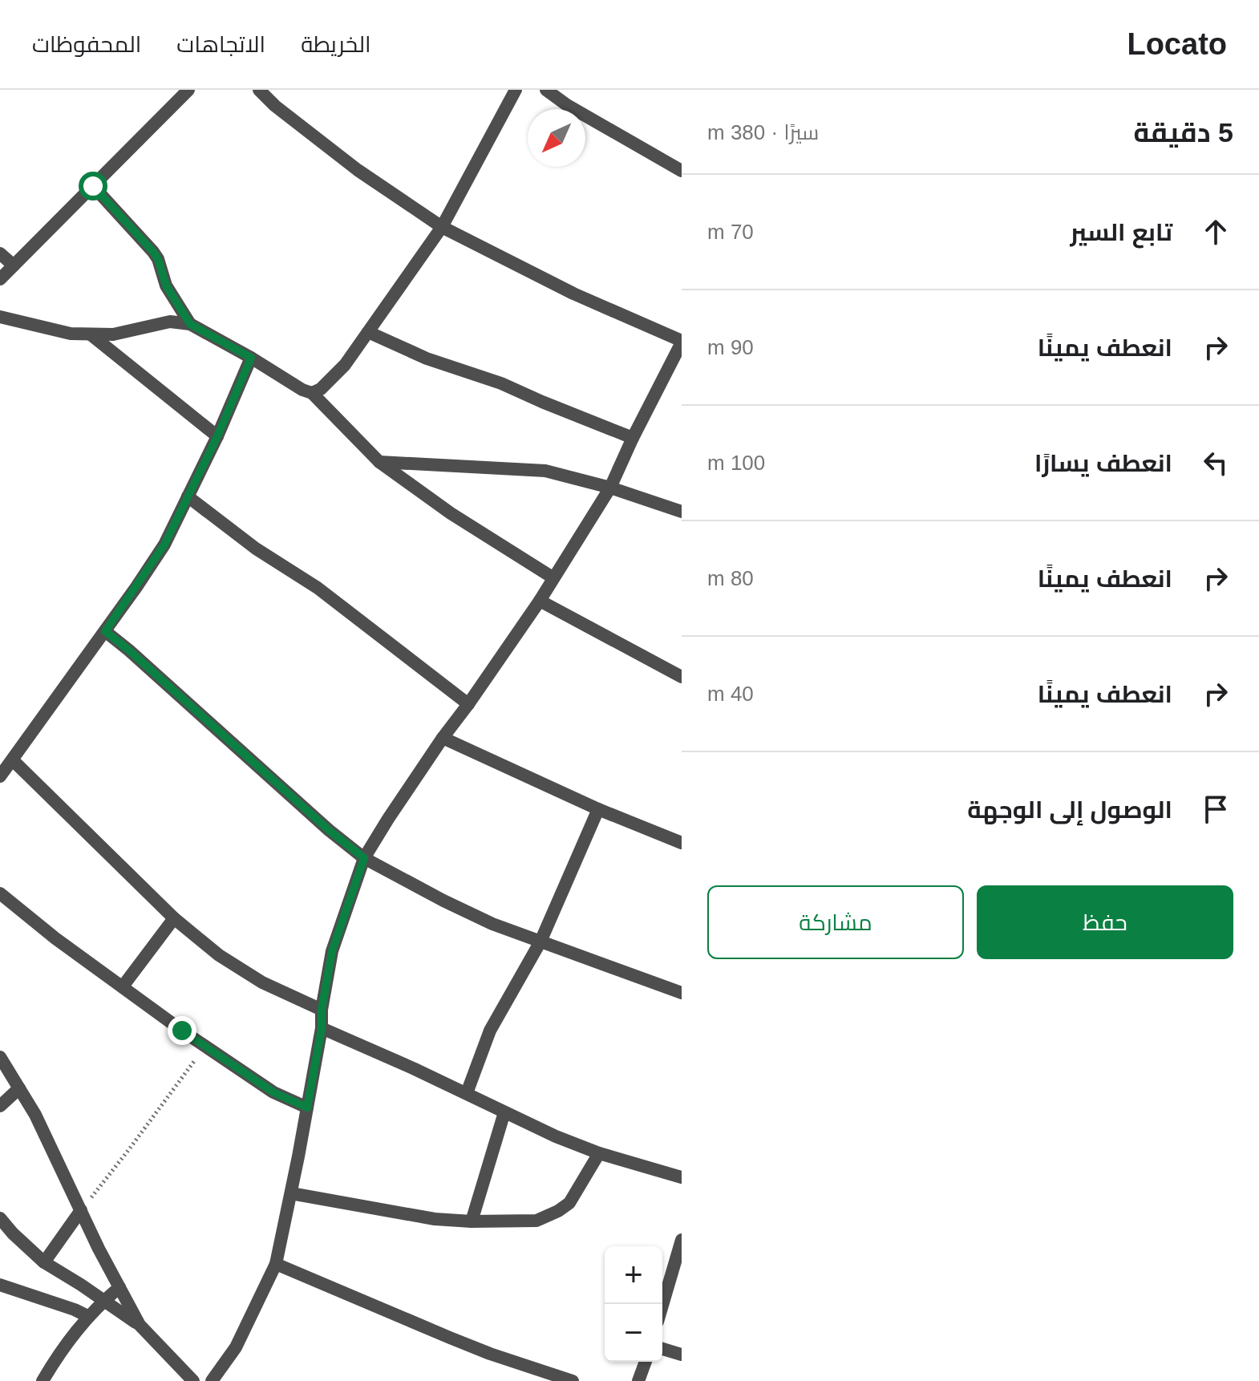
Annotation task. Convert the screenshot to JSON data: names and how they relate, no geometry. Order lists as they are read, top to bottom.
{
  "north": "bottom left",
  "page": {
    "header": "Locato",
    "nav": ["الخريطة", "الاتجاهات", "المحفوظات"],
    "heading": ["5 دقيقة", "سيرًا · 380 m"],
    "list": [
      ["تابع السير", "70 m"],
      ["انعطف يمينًا", "90 m"],
      ["انعطف يسارًا", "100 m"],
      ["انعطف يمينًا", "80 m"],
      ["انعطف يمينًا", "40 m"],
      "الوصول إلى الوجهة"
    ],
    "buttons": ["حفظ", "مشاركة"],
    "map_buttons": ["+", "−"]
  }
}
